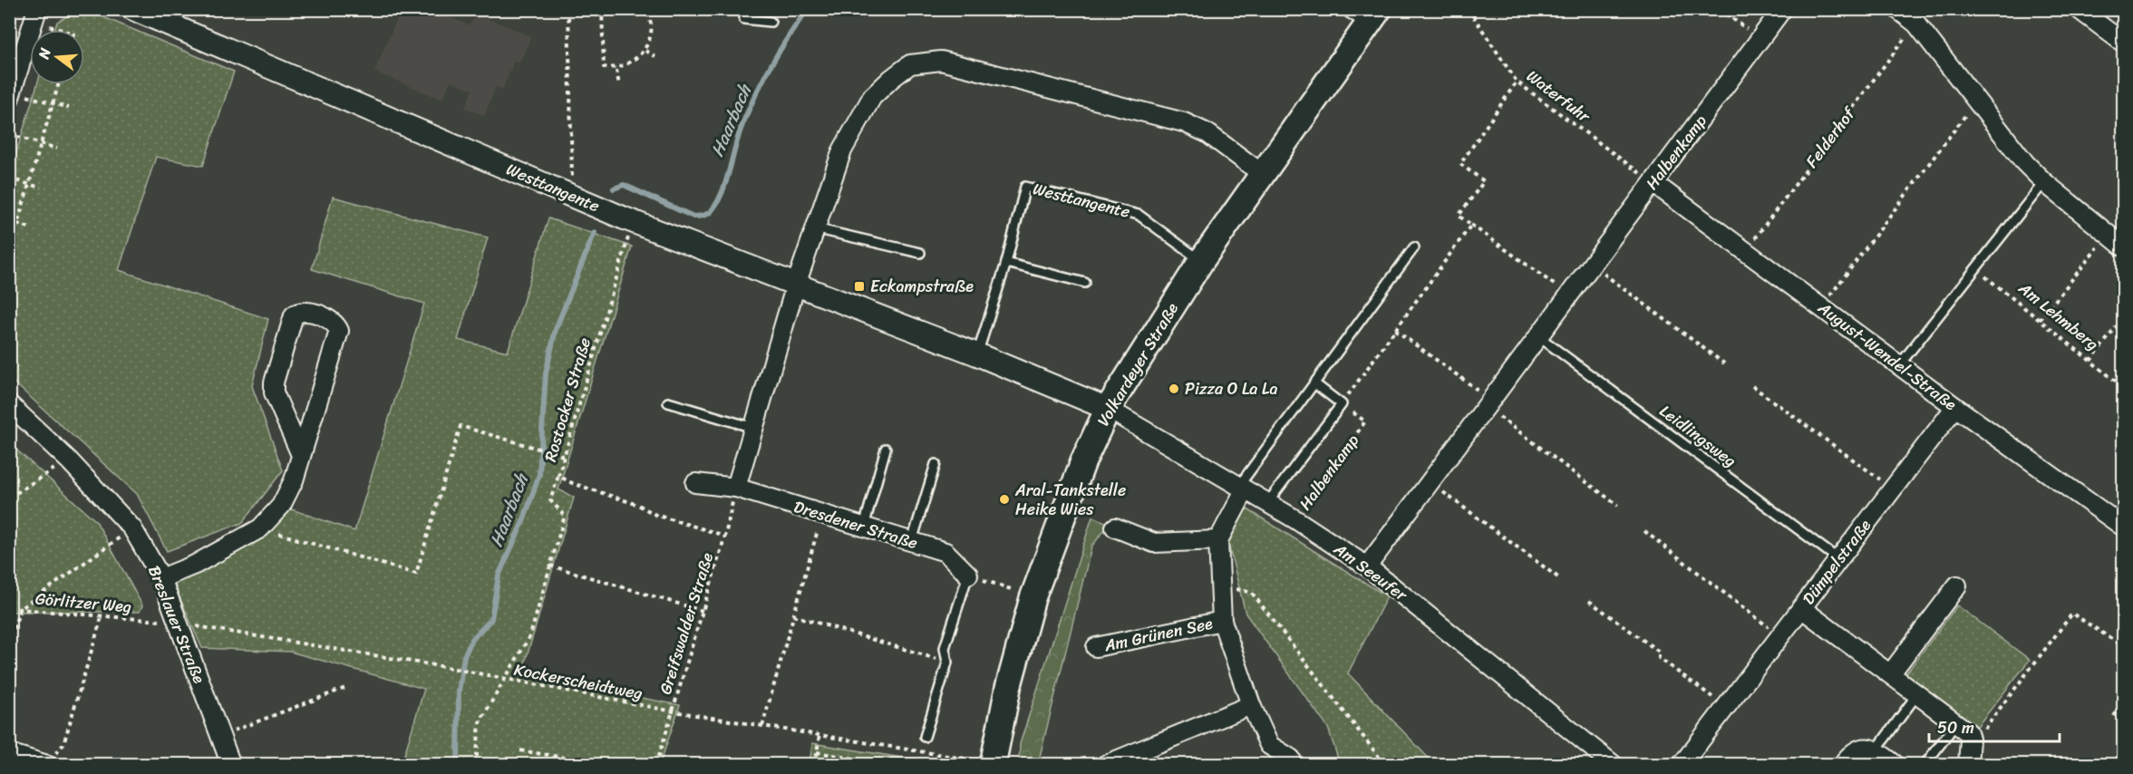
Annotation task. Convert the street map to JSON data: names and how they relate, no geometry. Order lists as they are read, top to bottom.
{
  "streets": {
    "main road": ["Volkardeyer Straße"],
    "street": [
      "Halbenkamp",
      "Westtangente",
      "August-Wendel-Straße",
      "Dresdener Straße",
      "Dümpelstraße",
      "Am Seeufer",
      "Breslauer Straße",
      "Am Grünen See"
    ],
    "lane": ["Leidlingsweg"],
    "path": [
      "Waterfuhr",
      "Felderhof",
      "Am Lehmberg",
      "Rostocker Straße",
      "Görlitzer Weg",
      "Greifswalder Straße",
      "Kockerscheidtweg"
    ]
  },
  "crossings": [
    ["Waterfuhr", "Halbenkamp"],
    ["Waterfuhr", "August-Wendel-Straße"],
    ["Felderhof", "August-Wendel-Straße"],
    ["Halbenkamp", "August-Wendel-Straße"],
    ["Halbenkamp", "Leidlingsweg"],
    ["Halbenkamp", "Am Seeufer"],
    ["Westtangente", "Volkardeyer Straße"],
    ["Westtangente", "Rostocker Straße"],
    ["Westtangente", "Am Seeufer"],
    ["August-Wendel-Straße", "Dümpelstraße"],
    ["Volkardeyer Straße", "Am Seeufer"],
    ["Volkardeyer Straße", "Kockerscheidtweg"],
    ["Rostocker Straße", "Greifswalder Straße"],
    ["Leidlingsweg", "Dümpelstraße"],
    ["Dresdener Straße", "Greifswalder Straße"],
    ["Am Seeufer", "Am Grünen See"],
    ["Görlitzer Weg", "Breslauer Straße"],
    ["Görlitzer Weg", "Kockerscheidtweg"],
    ["Greifswalder Straße", "Kockerscheidtweg"],
    ["Breslauer Straße", "Kockerscheidtweg"]
  ],
  "water": ["Haarbach"],
  "places": {
    "transit": ["Eckampstraße"],
    "other": ["Pizza O La La", "Aral-Tankstelle Heike Wies"]
  },
  "scale_bar": "50 m",
  "north": "left"
}
